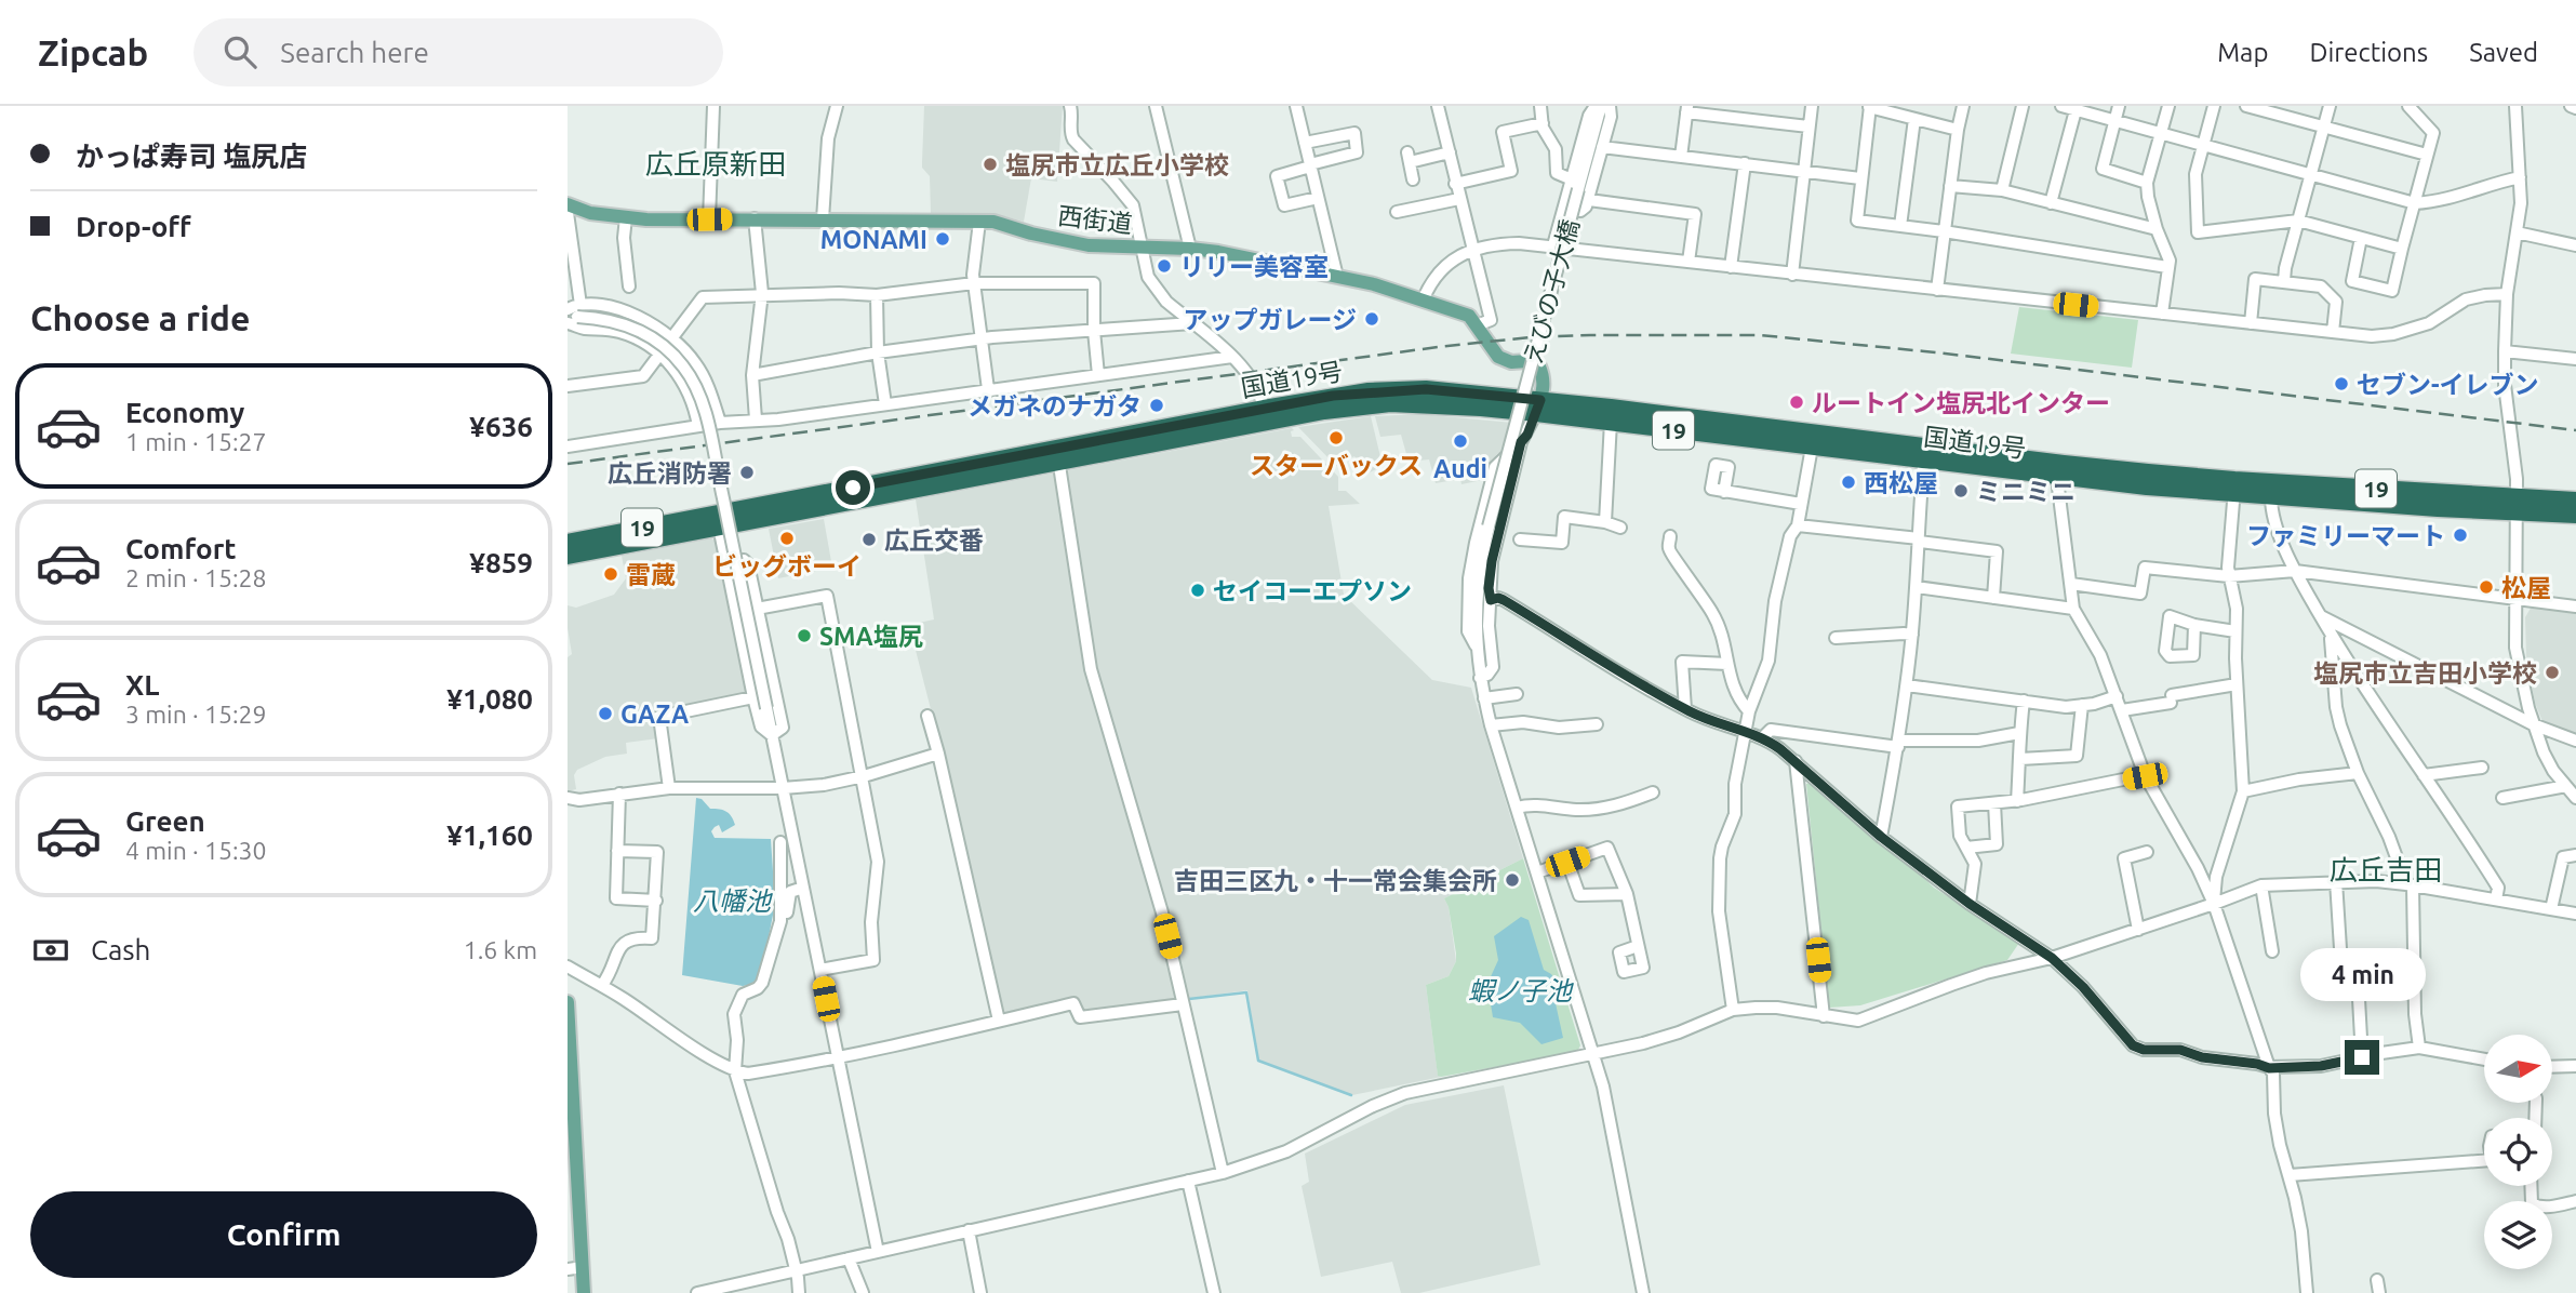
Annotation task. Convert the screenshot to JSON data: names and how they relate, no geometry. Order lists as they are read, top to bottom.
{
  "streets": {
    "highway": ["国道19号", "19"],
    "main road": ["西街道"],
    "street": ["えびの子大橋"]
  },
  "crossings": [
    ["西街道", "国道19号"]
  ],
  "districts": ["広丘原新田", "広丘吉田"],
  "water": ["八幡池", "蝦ノ子池"],
  "places": [
    "塩尻市立広丘小学校",
    "MONAMI",
    "リリー美容室",
    "アップガレージ",
    "セブン-イレブン",
    "ルートイン塩尻北インター",
    "メガネのナガタ",
    "スターバックス",
    "Audi",
    "広丘消防署",
    "西松屋",
    "ミニミニ",
    "ファミリーマート",
    "ビッグボーイ",
    "広丘交番",
    "雷蔵",
    "松屋",
    "セイコーエプソン",
    "SMA塩尻",
    "塩尻市立吉田小学校",
    "GAZA",
    "吉田三区九・十一常会集会所"
  ],
  "north": "right",
  "page": {
    "header": "Zipcab",
    "search": "Search here",
    "nav": ["Map", "Directions", "Saved"],
    "banner": ["かっぱ寿司 塩尻店", "Drop-off"],
    "heading": "Choose a ride",
    "list": [
      {
        "name": "Economy",
        "note": "1 min · 15:27",
        "value": "¥636"
      },
      {
        "name": "Comfort",
        "note": "2 min · 15:28",
        "value": "¥859"
      },
      {
        "name": "XL",
        "note": "3 min · 15:29",
        "value": "¥1,080"
      },
      {
        "name": "Green",
        "note": "4 min · 15:30",
        "value": "¥1,160"
      }
    ],
    "pay": ["Cash", "1.6 km"],
    "bubble": "4 min",
    "buttons": "Confirm"
  }
}
